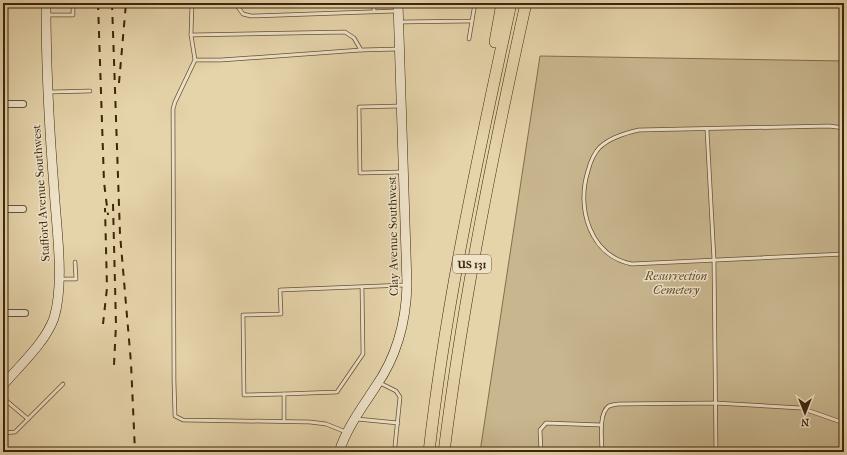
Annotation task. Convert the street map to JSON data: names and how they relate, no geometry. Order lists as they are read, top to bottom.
{
  "streets": {
    "highway": ["US 131"],
    "street": ["Stafford Avenue Southwest", "Clay Avenue Southwest"]
  },
  "parks": ["Resurrection Cemetery"],
  "north": "bottom"
}
